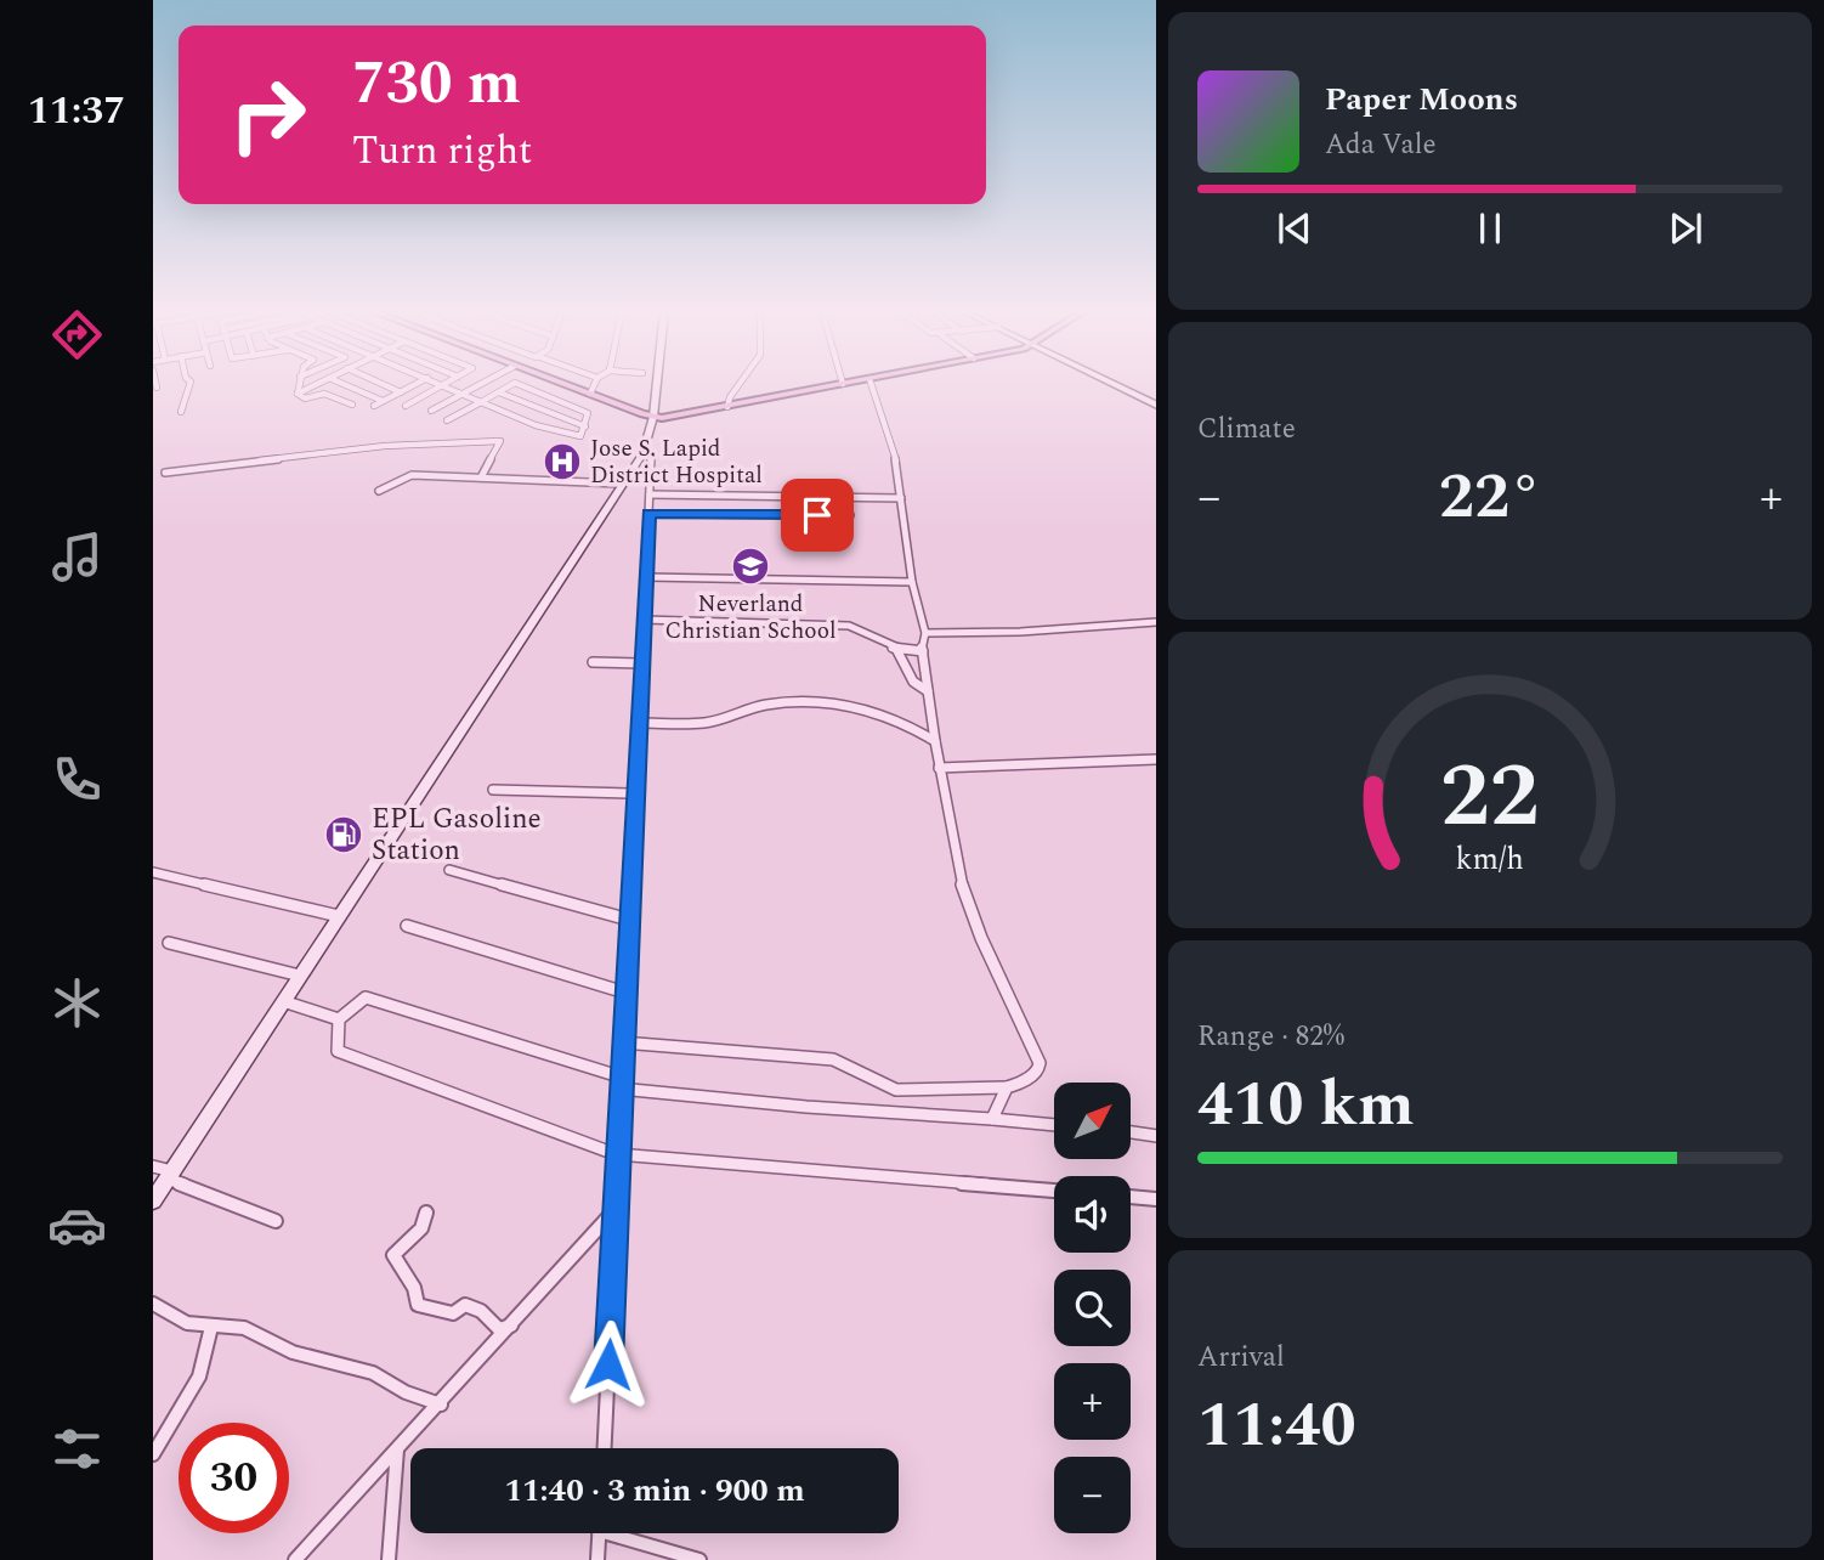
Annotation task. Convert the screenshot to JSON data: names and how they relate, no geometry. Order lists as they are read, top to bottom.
{
  "places": {
    "hospital": ["Jose S. Lapid District Hospital"],
    "school or university": ["Neverland Christian School"],
    "fuel station": ["EPL Gasoline Station"]
  },
  "north": "top right",
  "page": {
    "tabs": "11:37",
    "turn": ["730 m", "Turn right"],
    "song": ["Paper Moons", "Ada Vale"],
    "tile": [
      "Climate",
      ["Range · 82%", "410 km"],
      ["Arrival", "11:40"]
    ],
    "heat": ["−", "22°", "+"],
    "map_buttons": ["+", "−"],
    "limit": "30",
    "trip": "11:40 · 3 min · 900 m",
    "gauge": ["22", "km/h"]
  }
}
